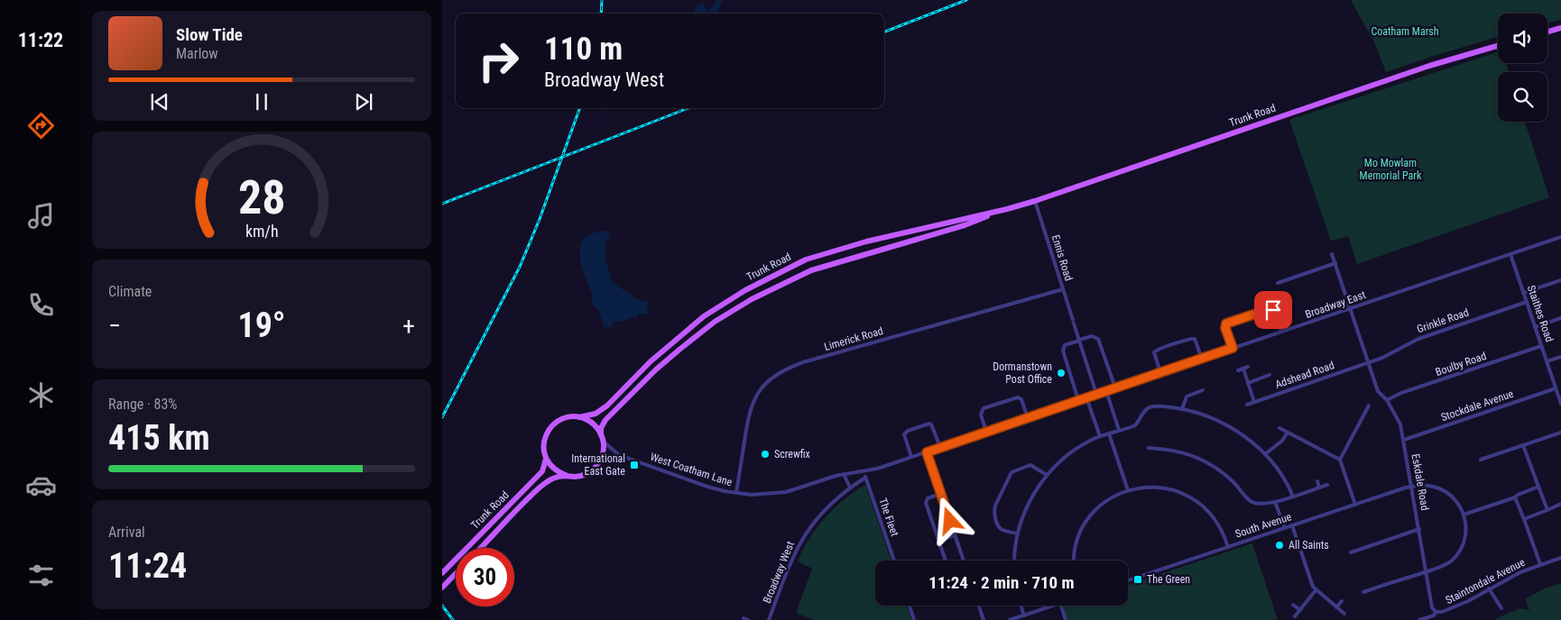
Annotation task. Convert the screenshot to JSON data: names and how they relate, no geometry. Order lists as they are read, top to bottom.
{
  "streets": {
    "main road": ["Trunk Road"],
    "street": [
      "Ennis Road",
      "Broadway East",
      "Staithes Road",
      "Grinkle Road",
      "Limerick Road",
      "Boulby Road",
      "Adshead Road",
      "Stockdale Avenue",
      "West Coatham Lane",
      "Eskdale Road",
      "The Fleet",
      "South Avenue",
      "Broadway West",
      "Staintondale Avenue"
    ]
  },
  "crossings": [
    ["Trunk Road", "Ennis Road"],
    ["Trunk Road", "West Coatham Lane"],
    ["Ennis Road", "Limerick Road"],
    ["Broadway East", "Staithes Road"],
    ["Broadway East", "Eskdale Road"],
    ["Staithes Road", "Grinkle Road"],
    ["Staithes Road", "Boulby Road"],
    ["Staithes Road", "Stockdale Avenue"],
    ["Grinkle Road", "Adshead Road"],
    ["Grinkle Road", "Eskdale Road"],
    ["Limerick Road", "West Coatham Lane"],
    ["Boulby Road", "Eskdale Road"],
    ["Adshead Road", "Eskdale Road"],
    ["Stockdale Avenue", "Eskdale Road"],
    ["West Coatham Lane", "The Fleet"],
    ["Eskdale Road", "South Avenue"],
    ["Eskdale Road", "Staintondale Avenue"],
    ["The Fleet", "Broadway West"]
  ],
  "parks": ["Coatham Marsh", "Mo Mowlam Memorial Park"],
  "places": {
    "other": ["Dormanstown Post Office", "Screwfix", "All Saints"],
    "transit": ["International East Gate", "The Green"]
  },
  "page": {
    "tabs": "11:22",
    "turn": ["110 m", "Broadway West"],
    "song": ["Slow Tide", "Marlow"],
    "tile": [
      "Climate",
      ["Range · 83%", "415 km"],
      ["Arrival", "11:24"]
    ],
    "heat": ["−", "19°", "+"],
    "limit": "30",
    "trip": "11:24 · 2 min · 710 m",
    "gauge": ["28", "km/h"]
  }
}
